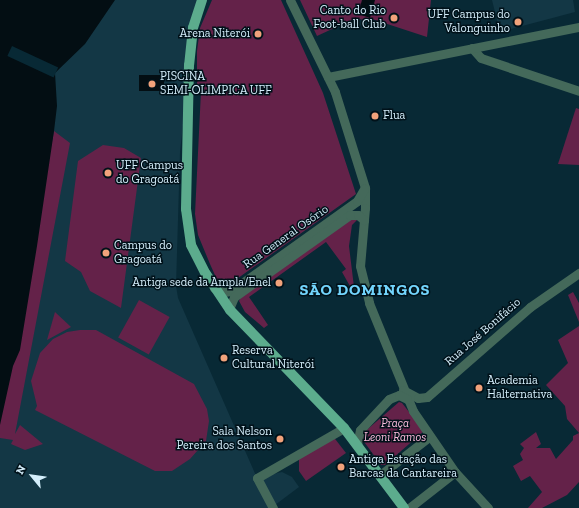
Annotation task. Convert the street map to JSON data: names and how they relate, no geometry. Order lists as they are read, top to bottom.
{
  "streets": {
    "street": ["Rua General Osório", "Rua José Bonifácio"]
  },
  "districts": ["SÃO DOMINGOS"],
  "parks": ["Praça Leoni Ramos"],
  "places": [
    "Canto do Rio Foot-ball Club",
    "UFF Campus do Valonguinho",
    "Arena Niterói",
    "PISCINA SEMI-OLIMPICA UFF",
    "Flua",
    "UFF Campus do Gragoatá",
    "Campus do Gragoatá",
    "Antiga sede da Ampla/Enel",
    "Reserva Cultural Niterói",
    "Academia Halternativa",
    "Sala Nelson Pereira dos Santos",
    "Antiga Estação das Barcas da Cantareira"
  ],
  "north": "top left"
}
